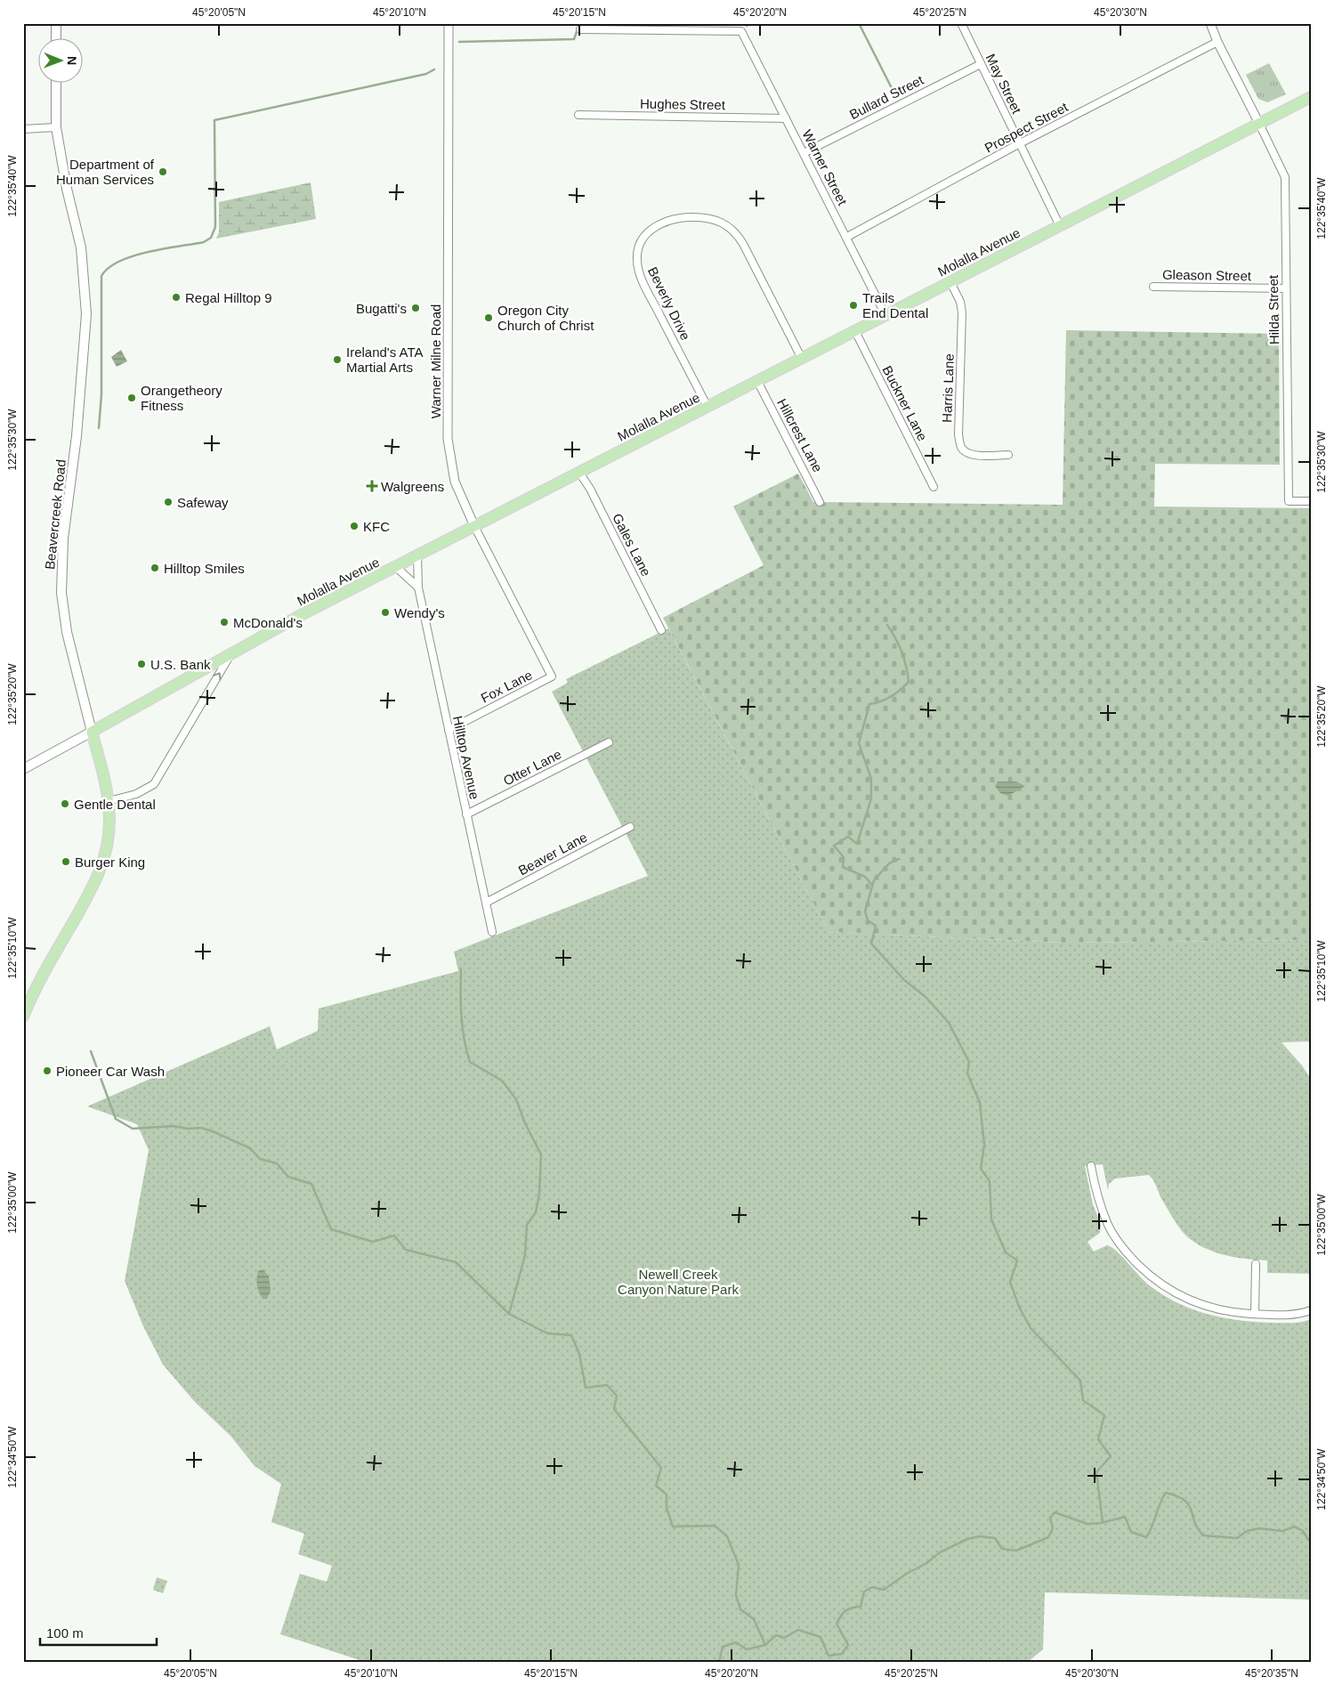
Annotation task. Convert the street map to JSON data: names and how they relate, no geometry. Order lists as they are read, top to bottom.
{
  "streets": {
    "main road": ["Molalla Avenue", "Beavercreek Road"],
    "street": [
      "May Street",
      "Bullard Street",
      "Hughes Street",
      "Prospect Street",
      "Warner Street",
      "Gleason Street",
      "Beverly Drive",
      "Hilda Street",
      "Warner Milne Road",
      "Harris Lane",
      "Buckner Lane",
      "Hillcrest Lane",
      "Gales Lane",
      "Fox Lane",
      "Hilltop Avenue",
      "Otter Lane",
      "Beaver Lane"
    ]
  },
  "crossings": [
    ["May Street", "Bullard Street"],
    ["May Street", "Prospect Street"],
    ["May Street", "Molalla Avenue"],
    ["Bullard Street", "Warner Street"],
    ["Hughes Street", "Warner Street"],
    ["Prospect Street", "Warner Street"],
    ["Warner Street", "Molalla Avenue"],
    ["Molalla Avenue", "Beverly Drive"],
    ["Molalla Avenue", "Hilda Street"],
    ["Molalla Avenue", "Warner Milne Road"],
    ["Molalla Avenue", "Harris Lane"],
    ["Molalla Avenue", "Buckner Lane"],
    ["Molalla Avenue", "Hillcrest Lane"],
    ["Molalla Avenue", "Beavercreek Road"],
    ["Molalla Avenue", "Gales Lane"],
    ["Molalla Avenue", "Hilltop Avenue"],
    ["Gleason Street", "Hilda Street"],
    ["Warner Milne Road", "Fox Lane"],
    ["Fox Lane", "Hilltop Avenue"],
    ["Hilltop Avenue", "Otter Lane"],
    ["Hilltop Avenue", "Beaver Lane"]
  ],
  "parks": ["Newell Creek Canyon Nature Park"],
  "places": {
    "other": [
      "Department of Human Services",
      "Regal Hilltop 9",
      "Trails End Dental",
      "Bugatti's",
      "Oregon City Church of Christ",
      "Ireland's ATA Martial Arts",
      "Orangetheory Fitness",
      "Safeway",
      "KFC",
      "Hilltop Smiles",
      "Wendy's",
      "McDonald's",
      "U.S. Bank",
      "Gentle Dental",
      "Burger King",
      "Pioneer Car Wash"
    ],
    "health": ["Walgreens"]
  },
  "scale_bar": "100 m",
  "north": "right",
  "coordinates": [
    "45°20'05\"N",
    "45°20'10\"N",
    "45°20'15\"N",
    "45°20'20\"N",
    "45°20'25\"N",
    "45°20'30\"N",
    "122°35'40\"W",
    "122°35'30\"W",
    "122°35'20\"W",
    "122°35'10\"W",
    "122°35'00\"W",
    "122°34'50\"W",
    "45°20'35\"N"
  ]
}
